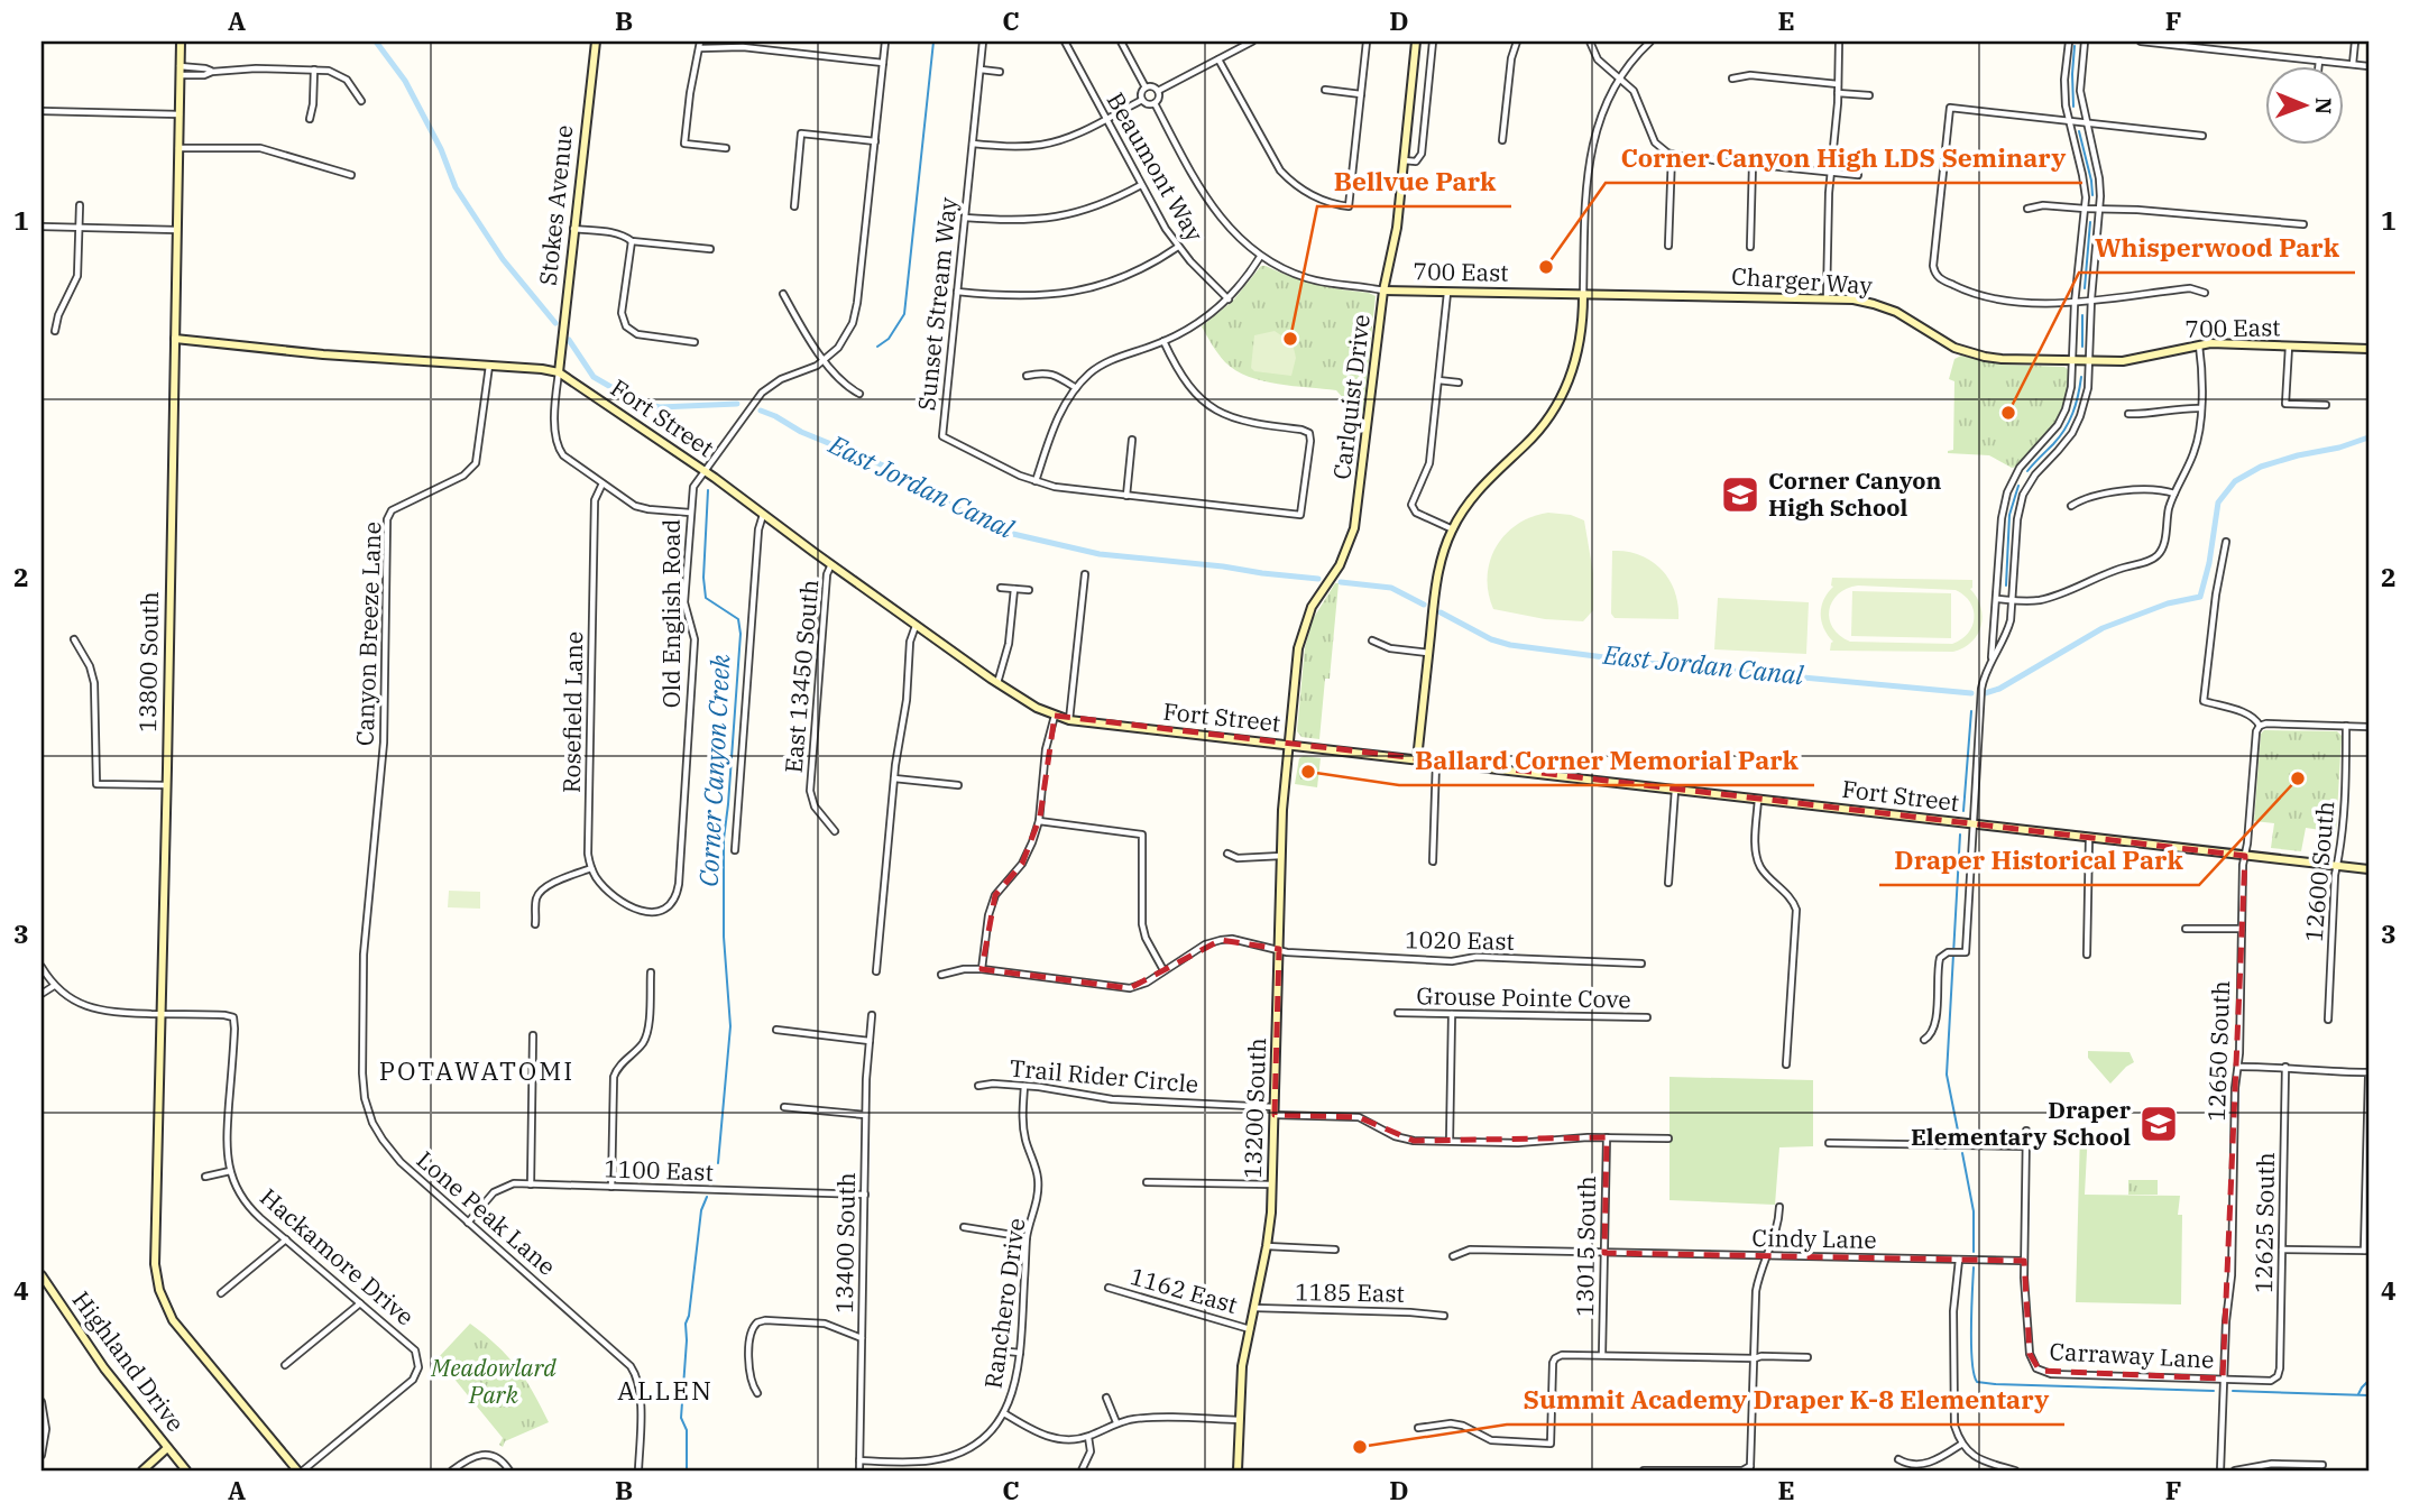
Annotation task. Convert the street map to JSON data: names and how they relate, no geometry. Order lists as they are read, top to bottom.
{
  "streets": {
    "street": [
      "Beaumont Way",
      "Stokes Avenue",
      "700 East",
      "Charger Way",
      "Sunset Stream Way",
      "Carlquist Drive",
      "Fort Street",
      "Old English Road",
      "Canyon Breeze Lane",
      "13800 South",
      "East 13450 South",
      "Rosefield Lane",
      "12600 South",
      "1020 East",
      "Grouse Pointe Cove",
      "12650 South",
      "Trail Rider Circle",
      "13200 South",
      "1100 East",
      "Lone Peak Lane",
      "12625 South",
      "Cindy Lane",
      "13400 South",
      "13015 South",
      "Hackamore Drive",
      "1162 East",
      "1185 East",
      "Ranchero Drive",
      "Carraway Lane",
      "Highland Drive"
    ]
  },
  "crossings": [
    ["Stokes Avenue", "Fort Street"],
    ["700 East", "Charger Way"],
    ["700 East", "Carlquist Drive"],
    ["Carlquist Drive", "Fort Street"],
    ["Carlquist Drive", "13200 South"],
    ["Fort Street", "Old English Road"],
    ["Fort Street", "Canyon Breeze Lane"],
    ["Fort Street", "13800 South"],
    ["Fort Street", "East 13450 South"],
    ["Fort Street", "12600 South"],
    ["Fort Street", "12650 South"],
    ["Fort Street", "13200 South"],
    ["Old English Road", "Rosefield Lane"],
    ["Canyon Breeze Lane", "Lone Peak Lane"],
    ["13800 South", "Hackamore Drive"],
    ["1020 East", "13200 South"],
    ["12650 South", "Carraway Lane"],
    ["Trail Rider Circle", "13200 South"],
    ["Trail Rider Circle", "13015 South"],
    ["Trail Rider Circle", "Ranchero Drive"],
    ["13200 South", "1162 East"],
    ["13200 South", "1185 East"],
    ["1100 East", "Lone Peak Lane"],
    ["1100 East", "13400 South"],
    ["12625 South", "Carraway Lane"],
    ["Cindy Lane", "13015 South"],
    ["Cindy Lane", "Carraway Lane"],
    ["13400 South", "Ranchero Drive"]
  ],
  "districts": ["POTAWATOMI", "ALLEN"],
  "water": ["East Jordan Canal", "Corner Canyon Creek"],
  "parks": ["Meadowlard Park"],
  "places": {
    "other": [
      "Corner Canyon High LDS Seminary",
      "Bellvue Park",
      "Whisperwood Park",
      "Ballard Corner Memorial Park",
      "Draper Historical Park",
      "Summit Academy Draper K-8 Elementary"
    ],
    "school or university": ["Corner Canyon High School", "Draper Elementary School"]
  },
  "north": "right",
  "grid": {
    "columns": [
      "A",
      "B",
      "C",
      "D",
      "E",
      "F"
    ],
    "rows": [
      "1",
      "2",
      "3",
      "4"
    ]
  }
}
